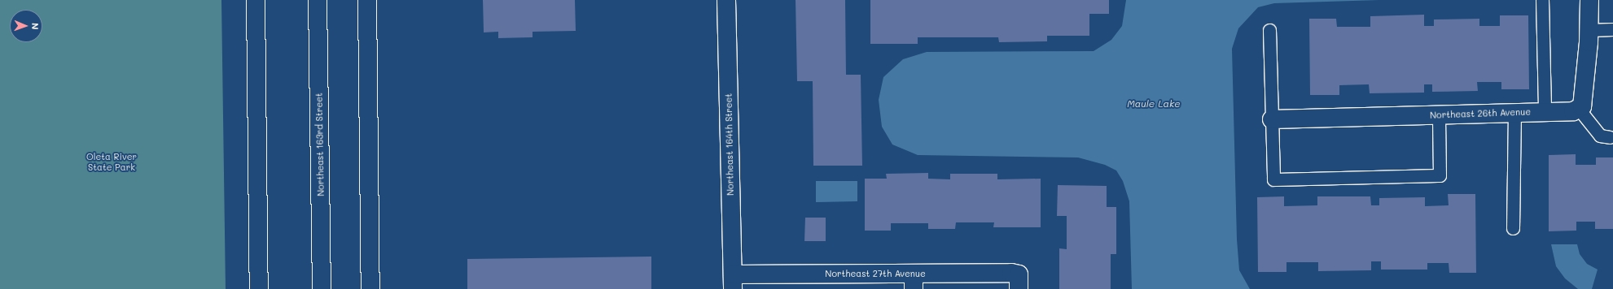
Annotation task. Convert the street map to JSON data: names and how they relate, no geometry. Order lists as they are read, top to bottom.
{
  "streets": {
    "street": [
      "Northeast 26th Avenue",
      "Northeast 163rd Street",
      "Northeast 164th Street",
      "Northeast 27th Avenue"
    ]
  },
  "crossings": [
    ["Northeast 164th Street", "Northeast 27th Avenue"]
  ],
  "water": ["Maule Lake"],
  "parks": ["Oleta River State Park"],
  "north": "right"
}
